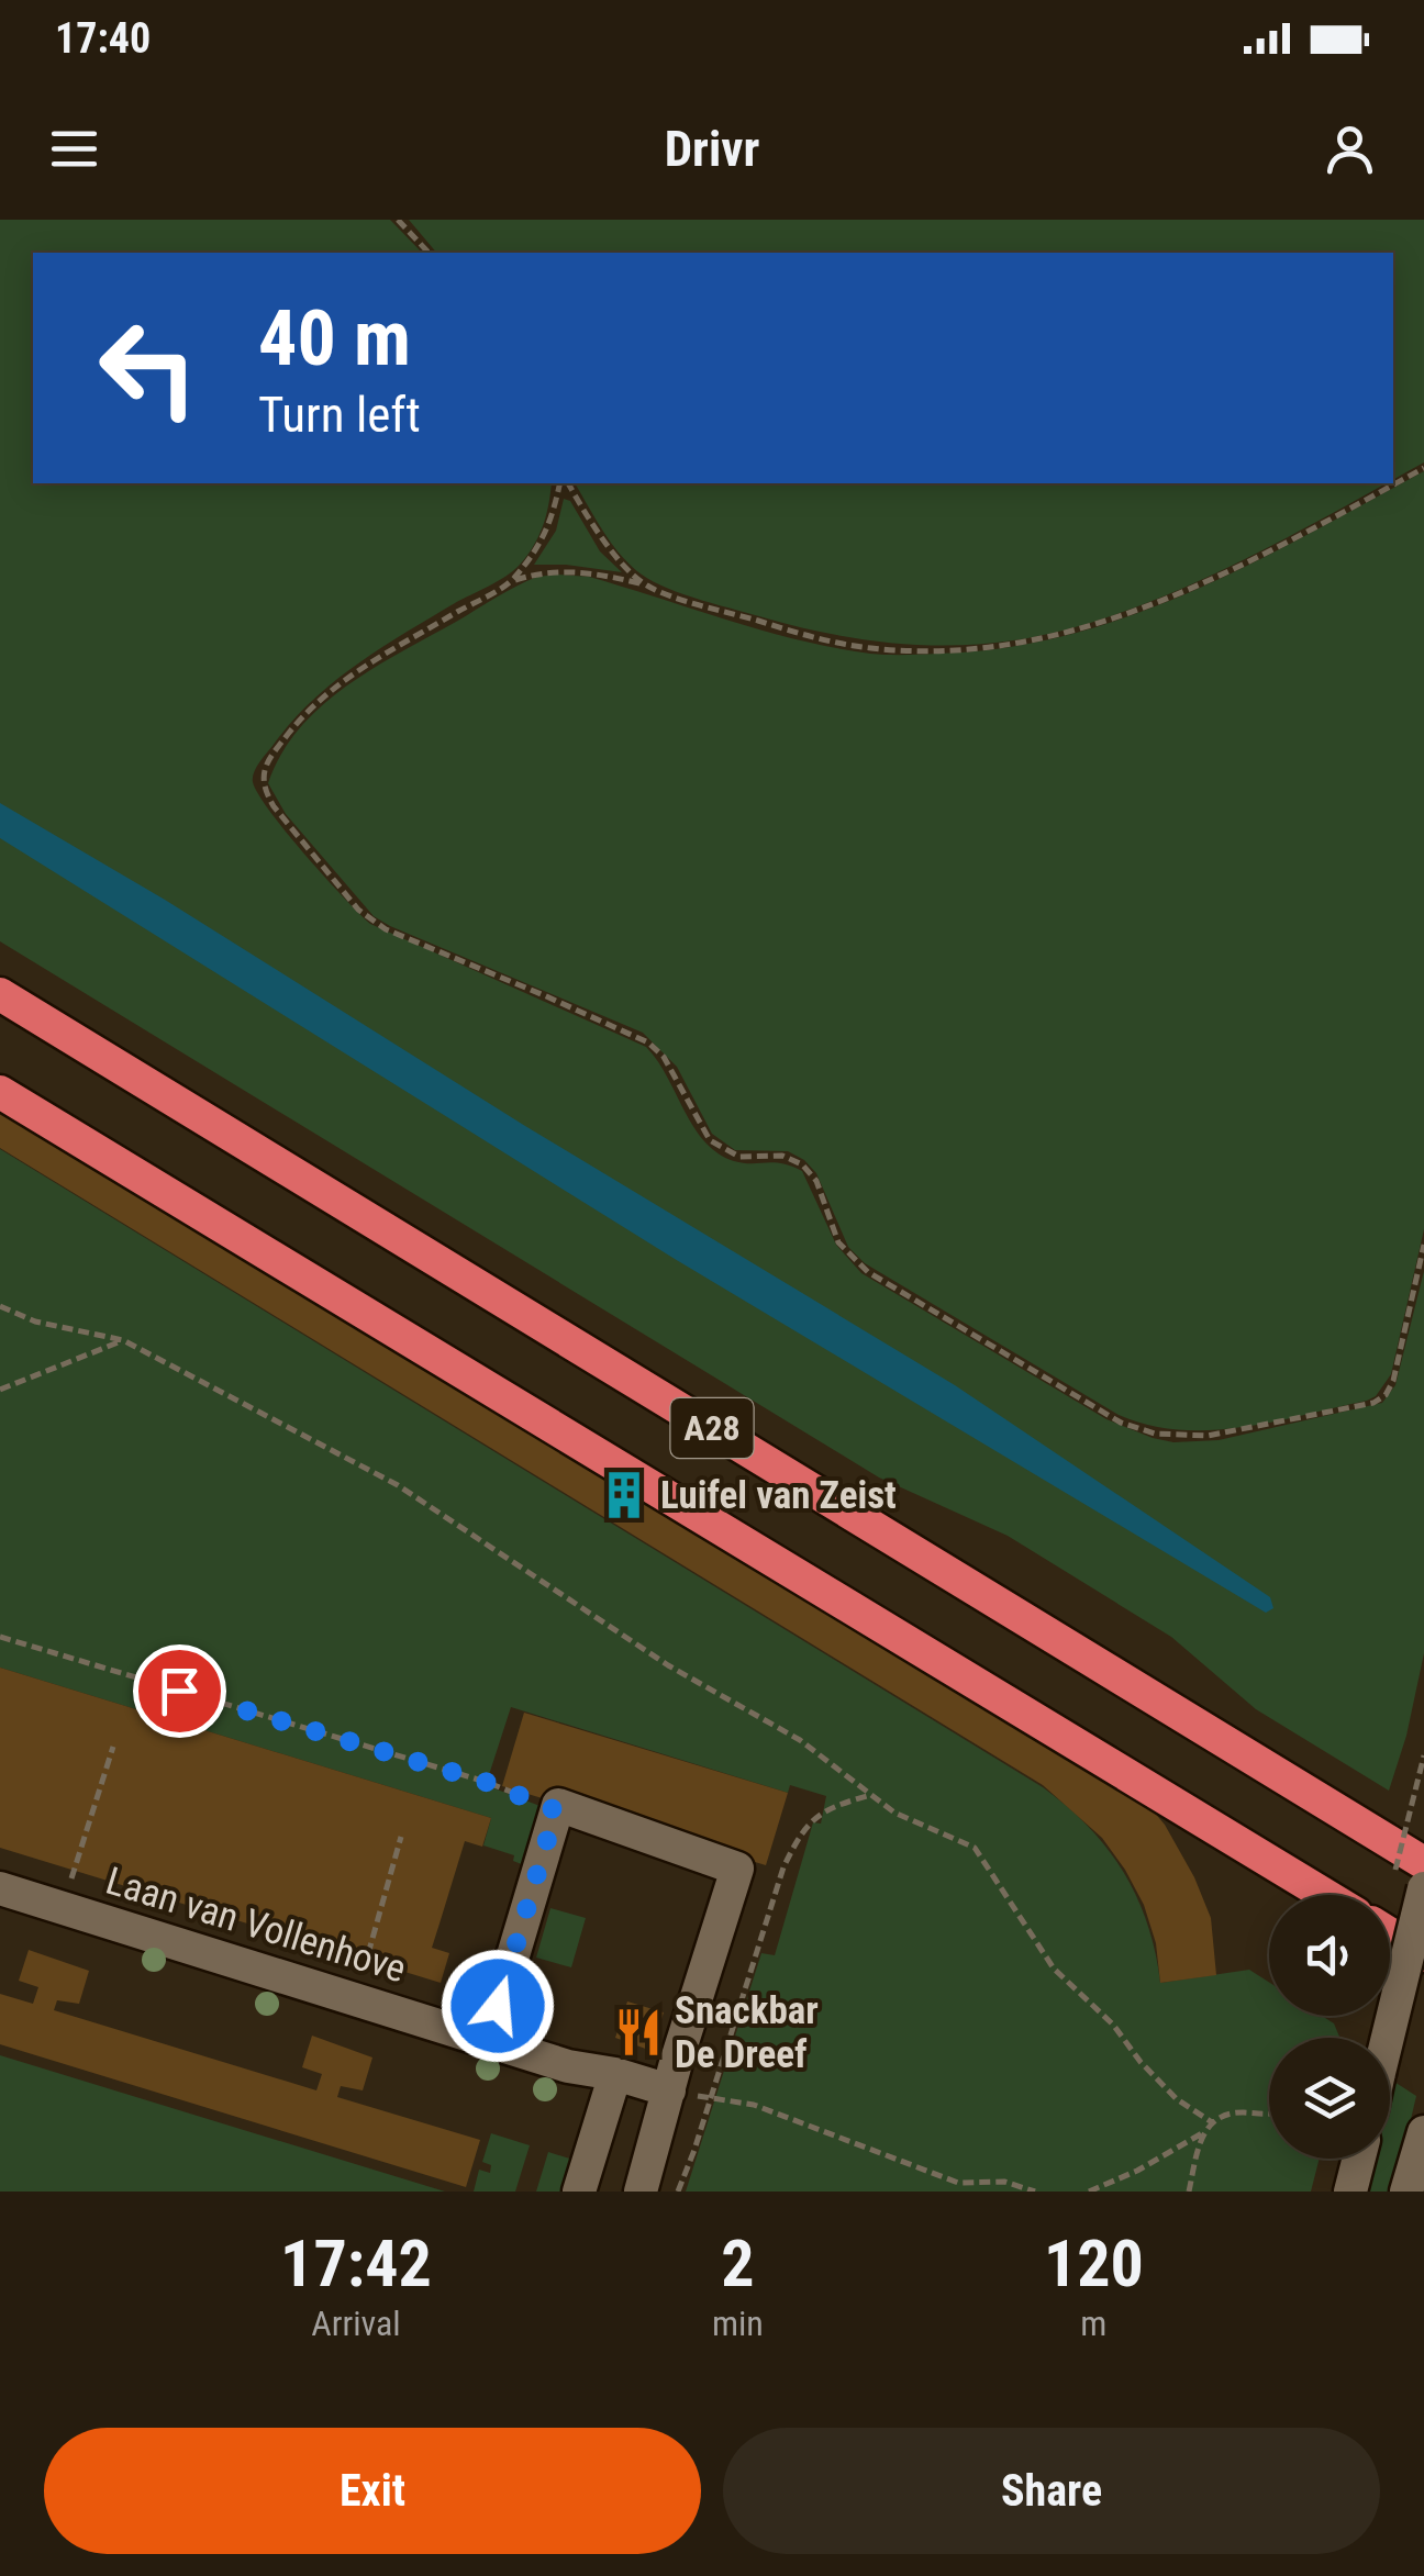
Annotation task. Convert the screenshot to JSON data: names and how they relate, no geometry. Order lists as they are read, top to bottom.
{
  "streets": {
    "highway": ["A28"],
    "street": ["Laan van Vollenhove"]
  },
  "places": {
    "building": ["Luifel van Zeist"],
    "restaurant": ["Snackbar De Dreef"]
  },
  "page": {
    "status": "17:40",
    "header": "Drivr",
    "turn": ["40 m", "Turn left"],
    "eta": [
      "17:42",
      "Arrival",
      "2",
      "min",
      "120",
      "m"
    ],
    "buttons": ["Exit", "Share"]
  }
}
